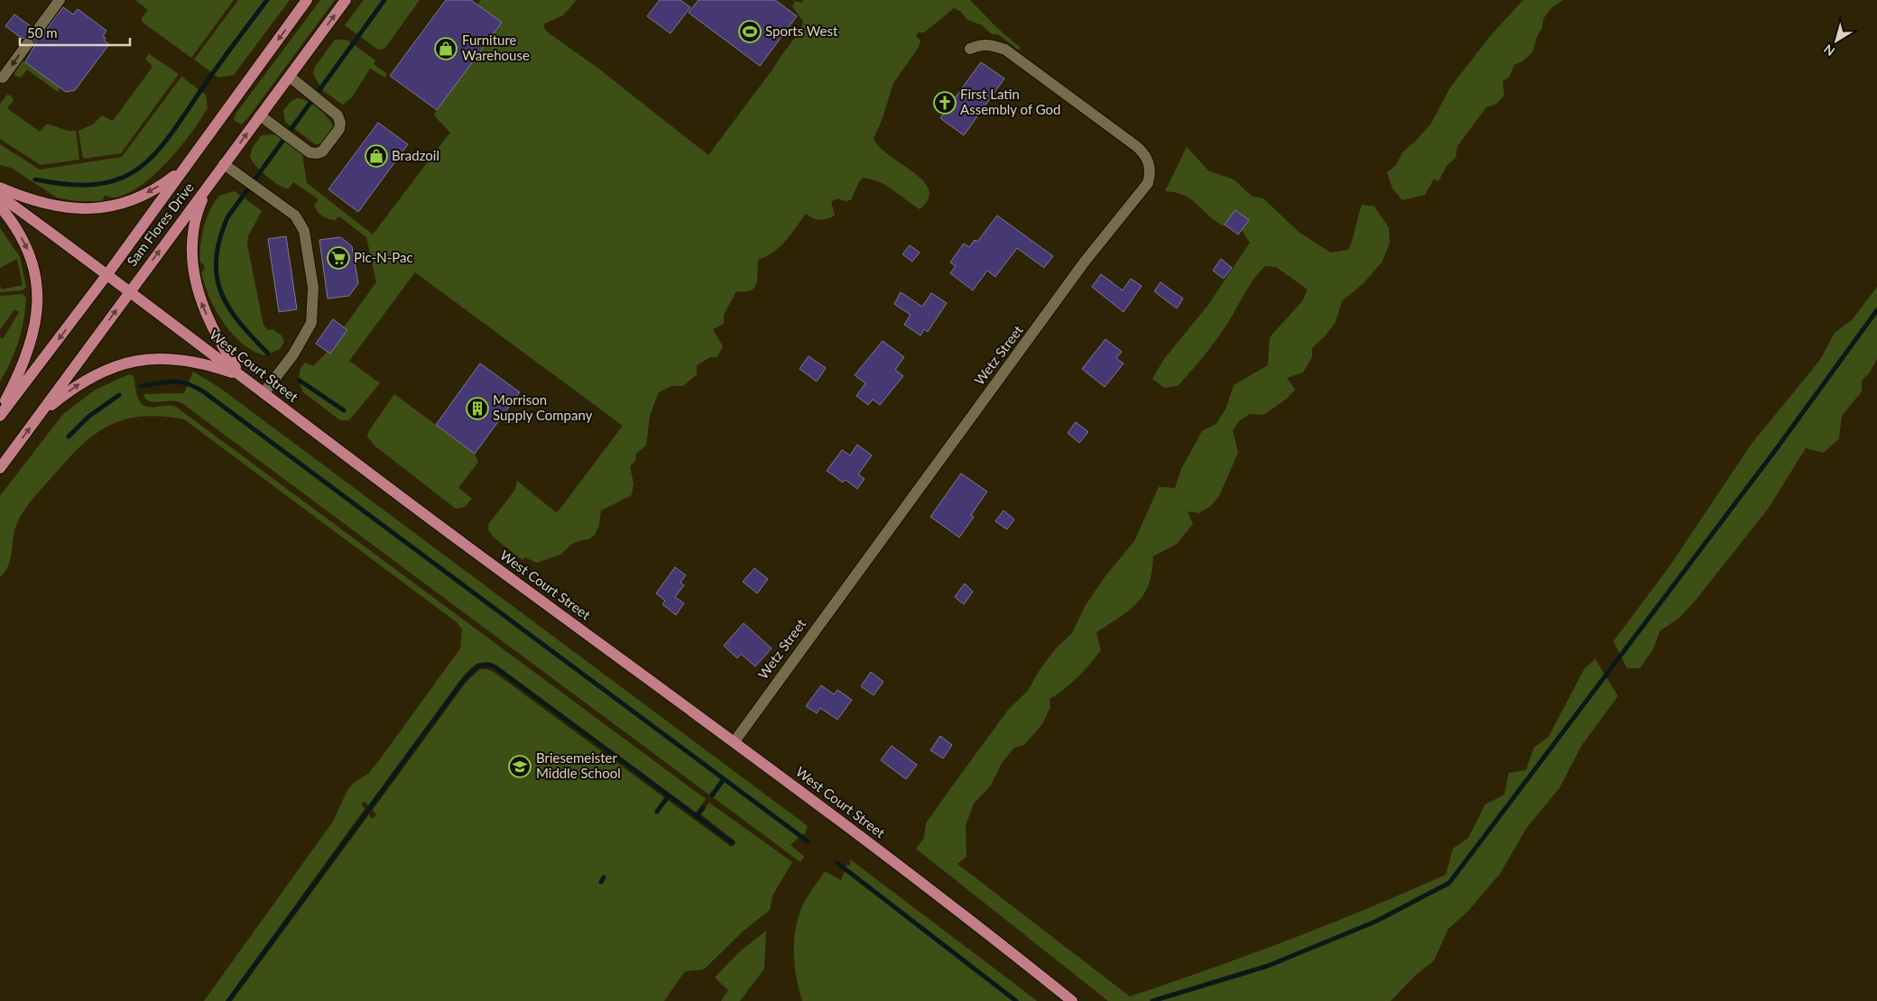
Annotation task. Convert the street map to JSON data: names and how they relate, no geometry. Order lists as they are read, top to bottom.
{
  "streets": {
    "main road": ["Sam Flores Drive", "West Court Street"],
    "street": ["Wetz Street"]
  },
  "crossings": [
    ["Sam Flores Drive", "West Court Street"],
    ["Wetz Street", "West Court Street"]
  ],
  "places": {
    "sports": ["Sports West"],
    "shop": ["Furniture Warehouse", "Bradzoil"],
    "church": ["First Latin Assembly of God"],
    "supermarket": ["Pic-N-Pac"],
    "building": ["Morrison Supply Company"],
    "school or university": ["Briesemeister Middle School"]
  },
  "scale_bar": "50 m",
  "north": "bottom left"
}
